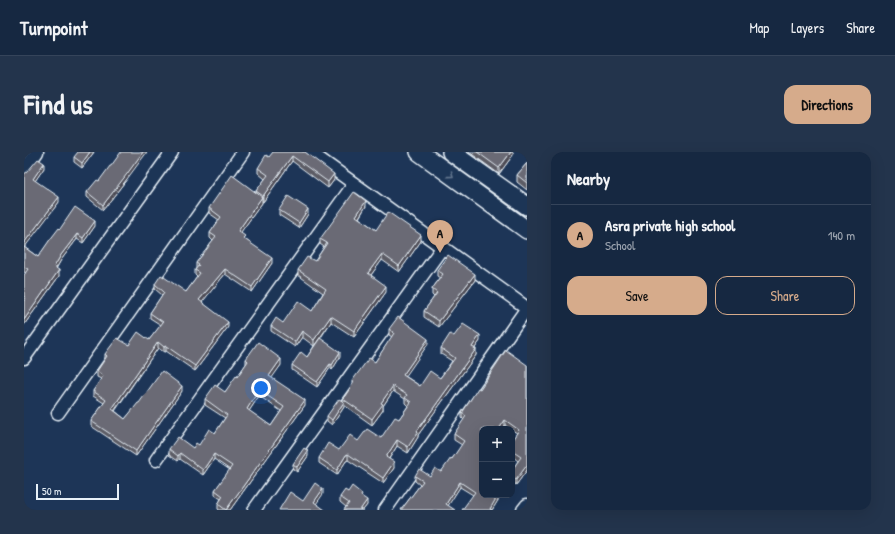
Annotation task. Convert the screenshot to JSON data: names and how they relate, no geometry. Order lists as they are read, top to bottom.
{
  "scale_bar": "50 m",
  "page": {
    "header": "Turnpoint",
    "nav": ["Map", "Layers", "Share"],
    "title": "Find us",
    "buttons": [
      "Directions",
      ["Save", "Share"]
    ],
    "heading": "Nearby",
    "list": [
      {
        "mark": "A",
        "name": "Asra private high school",
        "note": "School",
        "value": "140 m"
      }
    ],
    "pins": "A",
    "map_buttons": ["+", "−"],
    "scale": "50 m"
  }
}
